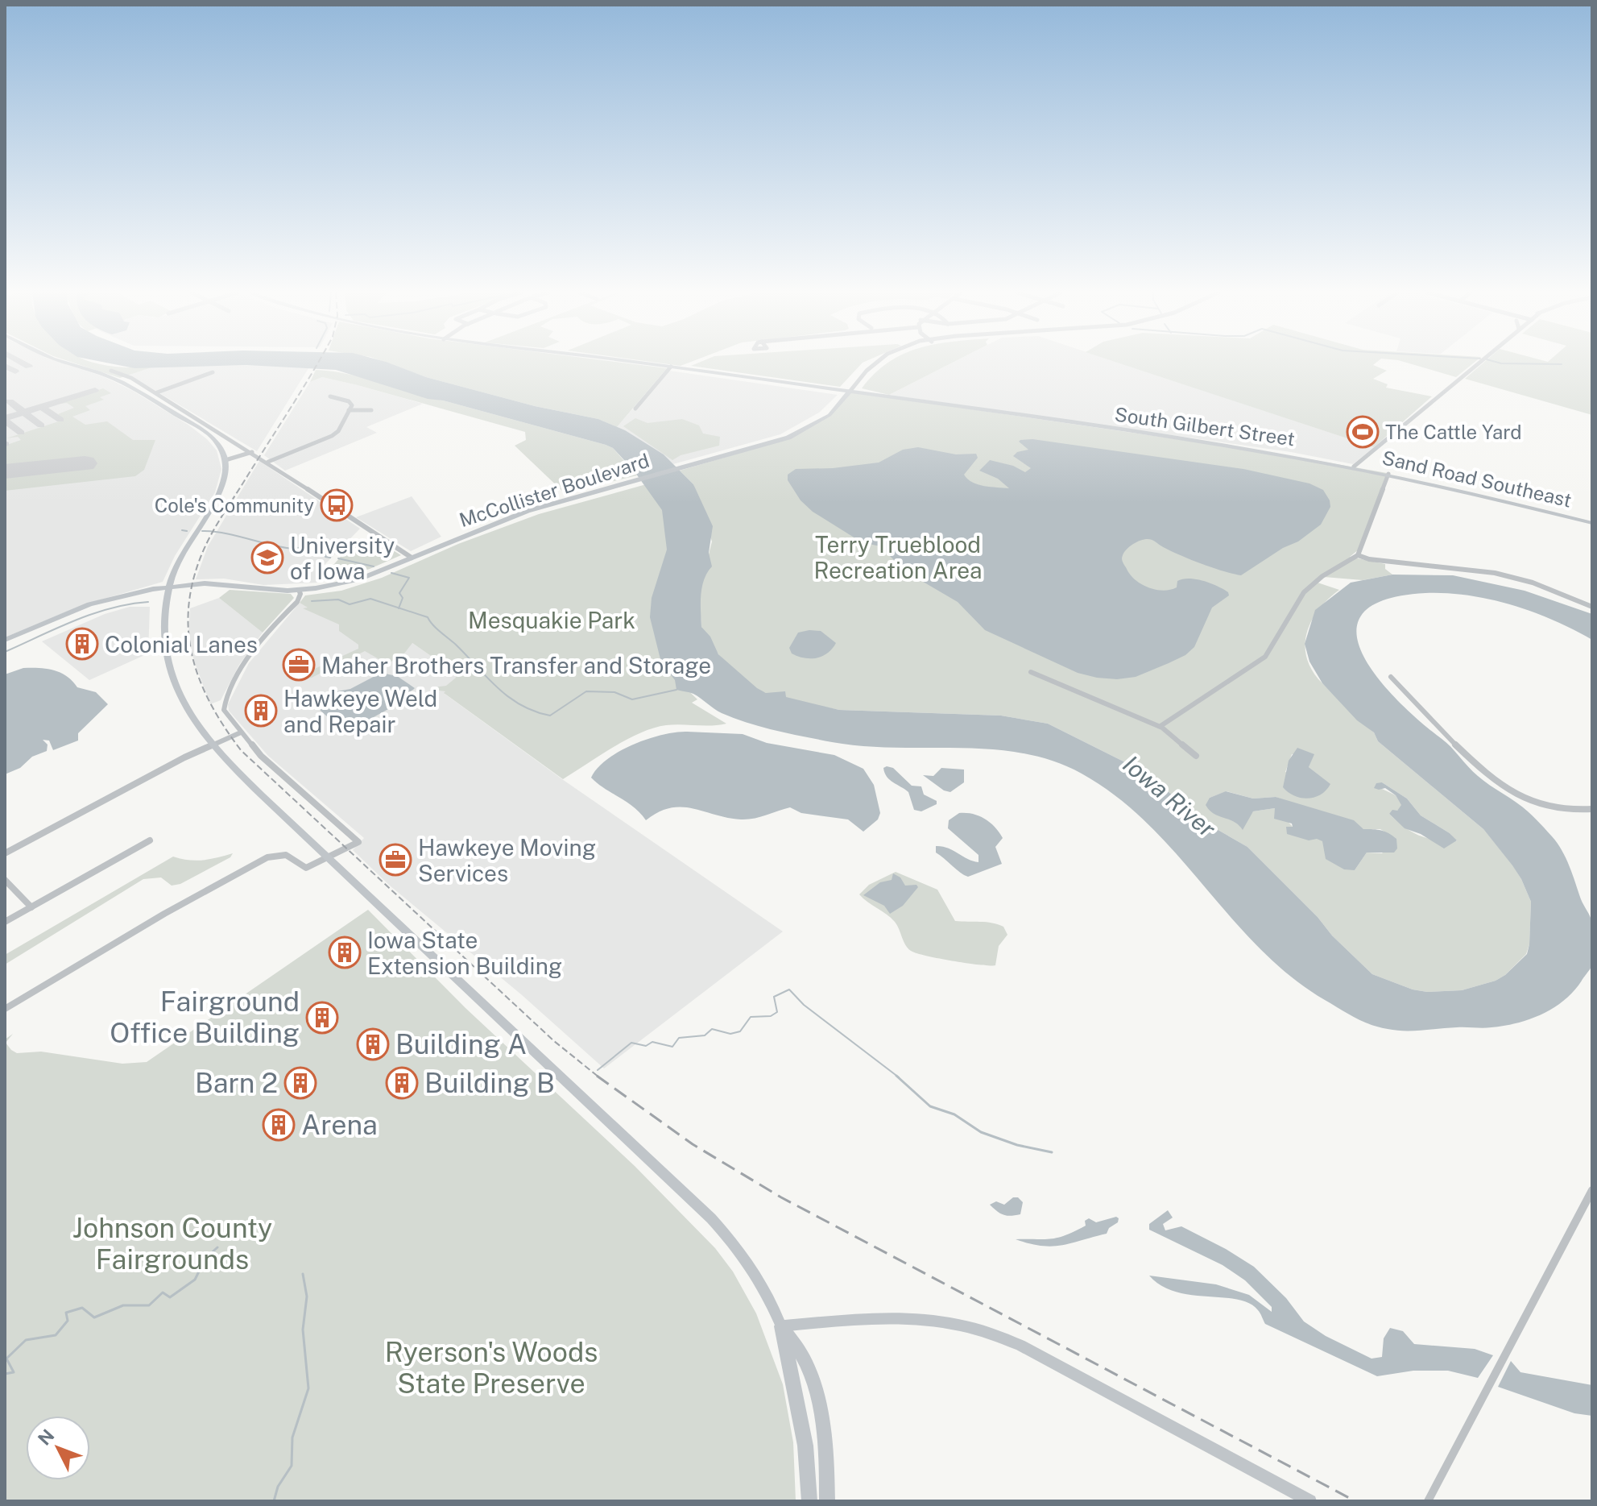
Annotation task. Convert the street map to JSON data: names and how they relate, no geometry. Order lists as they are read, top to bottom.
{
  "streets": {
    "main road": ["South Gilbert Street", "Sand Road Southeast", "McCollister Boulevard"]
  },
  "crossings": [
    ["South Gilbert Street", "Sand Road Southeast"],
    ["South Gilbert Street", "McCollister Boulevard"]
  ],
  "water": ["Iowa River"],
  "parks": [
    "Terry Trueblood Recreation Area",
    "Mesquakie Park",
    "Johnson County Fairgrounds",
    "Ryerson's Woods State Preserve"
  ],
  "places": {
    "sports": ["The Cattle Yard"],
    "bus stop": ["Cole's Community"],
    "school or university": ["University of Iowa"],
    "building": [
      "Colonial Lanes",
      "Hawkeye Weld and Repair",
      "Iowa State Extension Building",
      "Fairground Office Building",
      "Building A",
      "Barn 2",
      "Building B",
      "Arena"
    ],
    "office": ["Maher Brothers Transfer and Storage", "Hawkeye Moving Services"]
  },
  "north": "top left"
}
